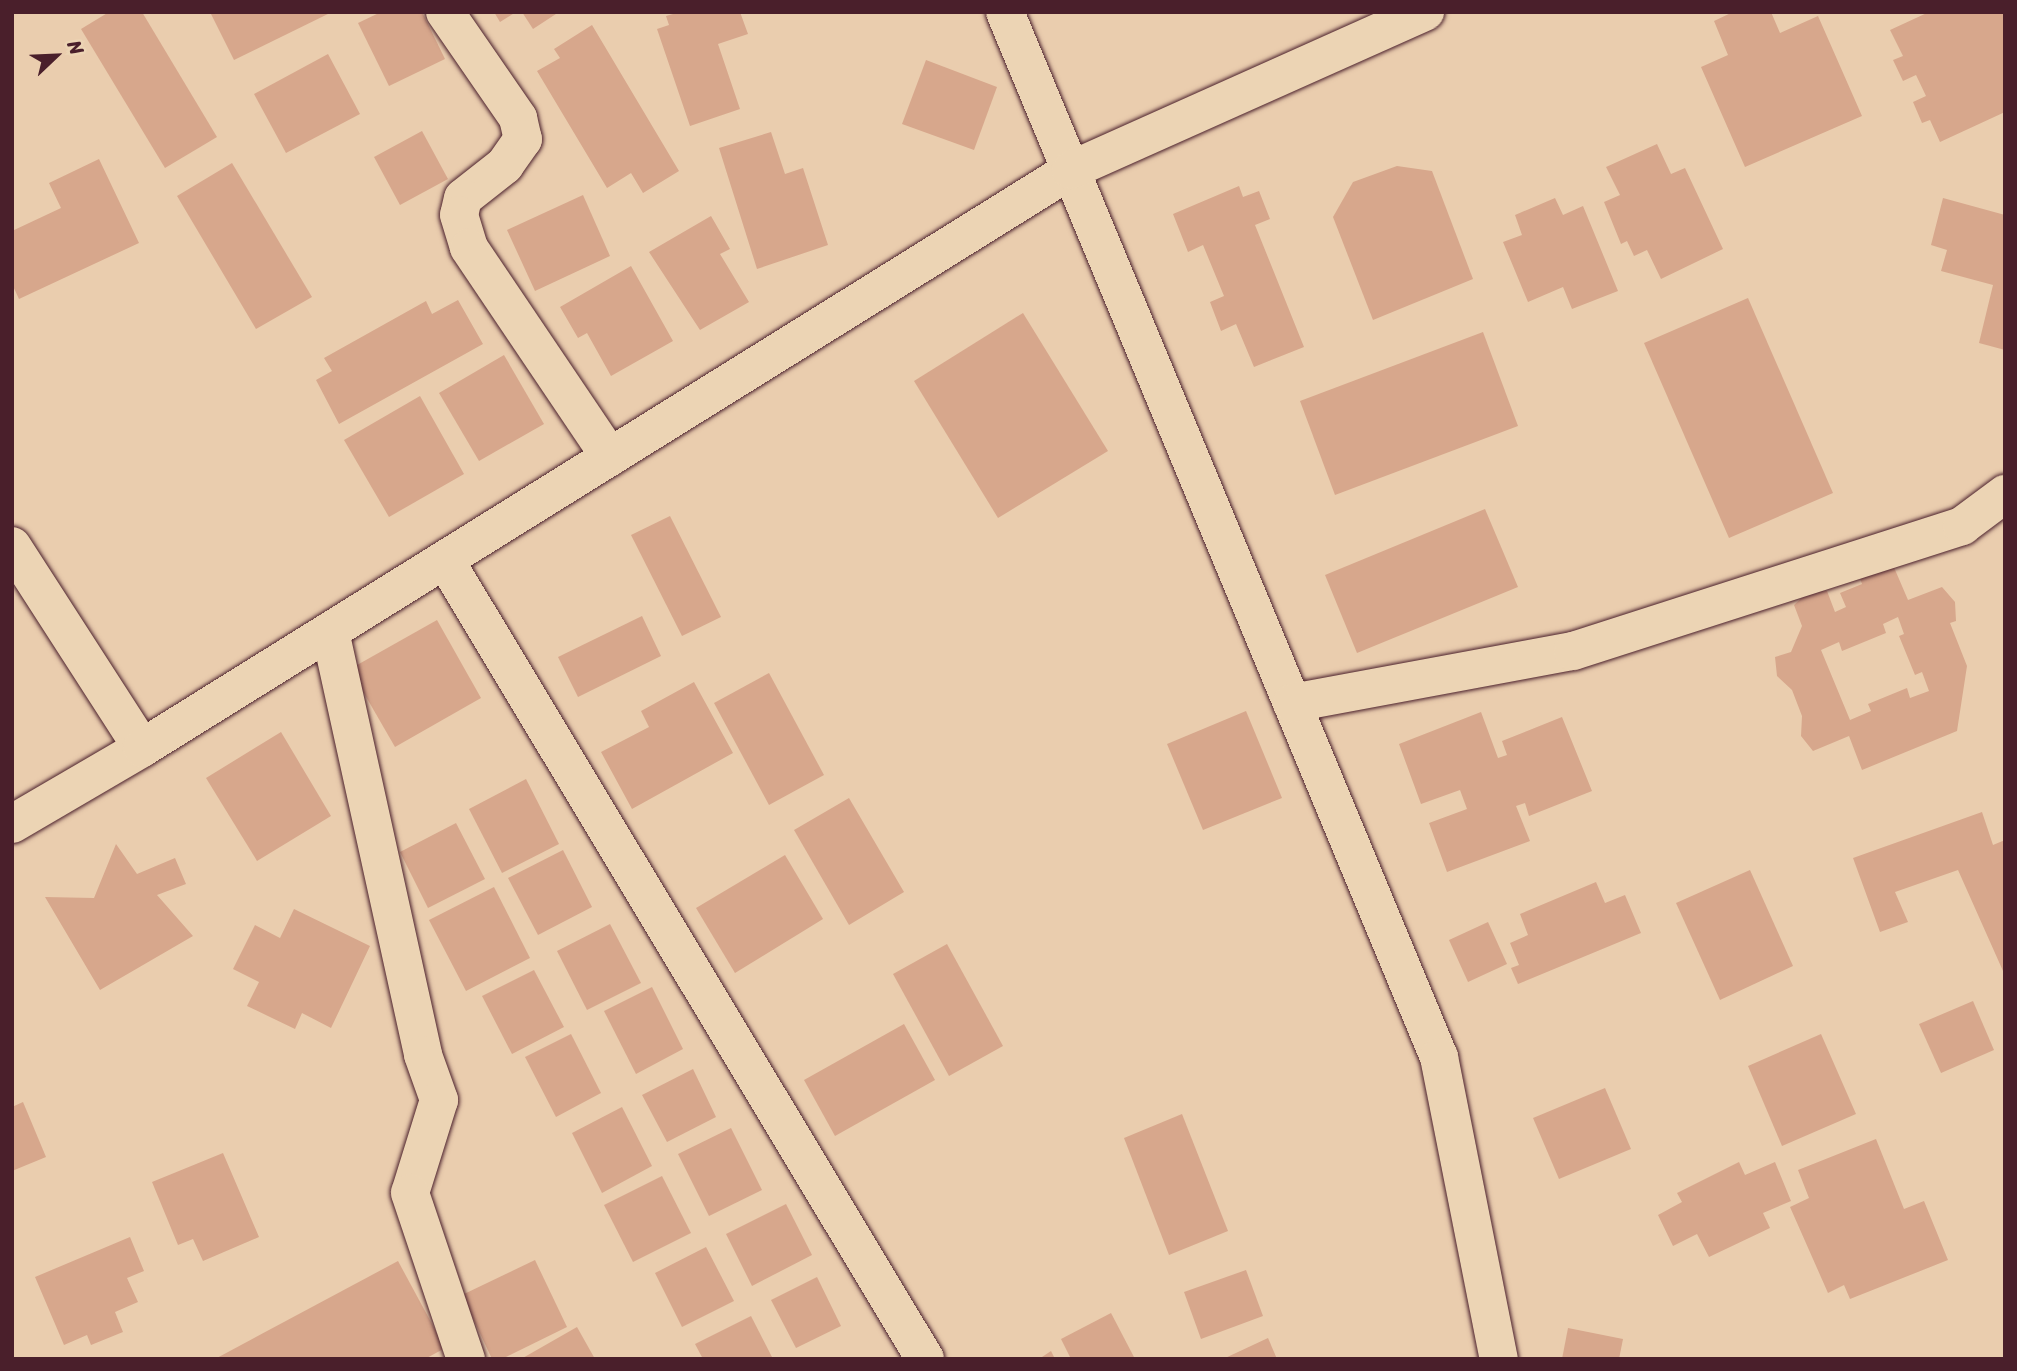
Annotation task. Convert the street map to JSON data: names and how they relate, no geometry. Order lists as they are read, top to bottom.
{
  "north": "top right"
}
